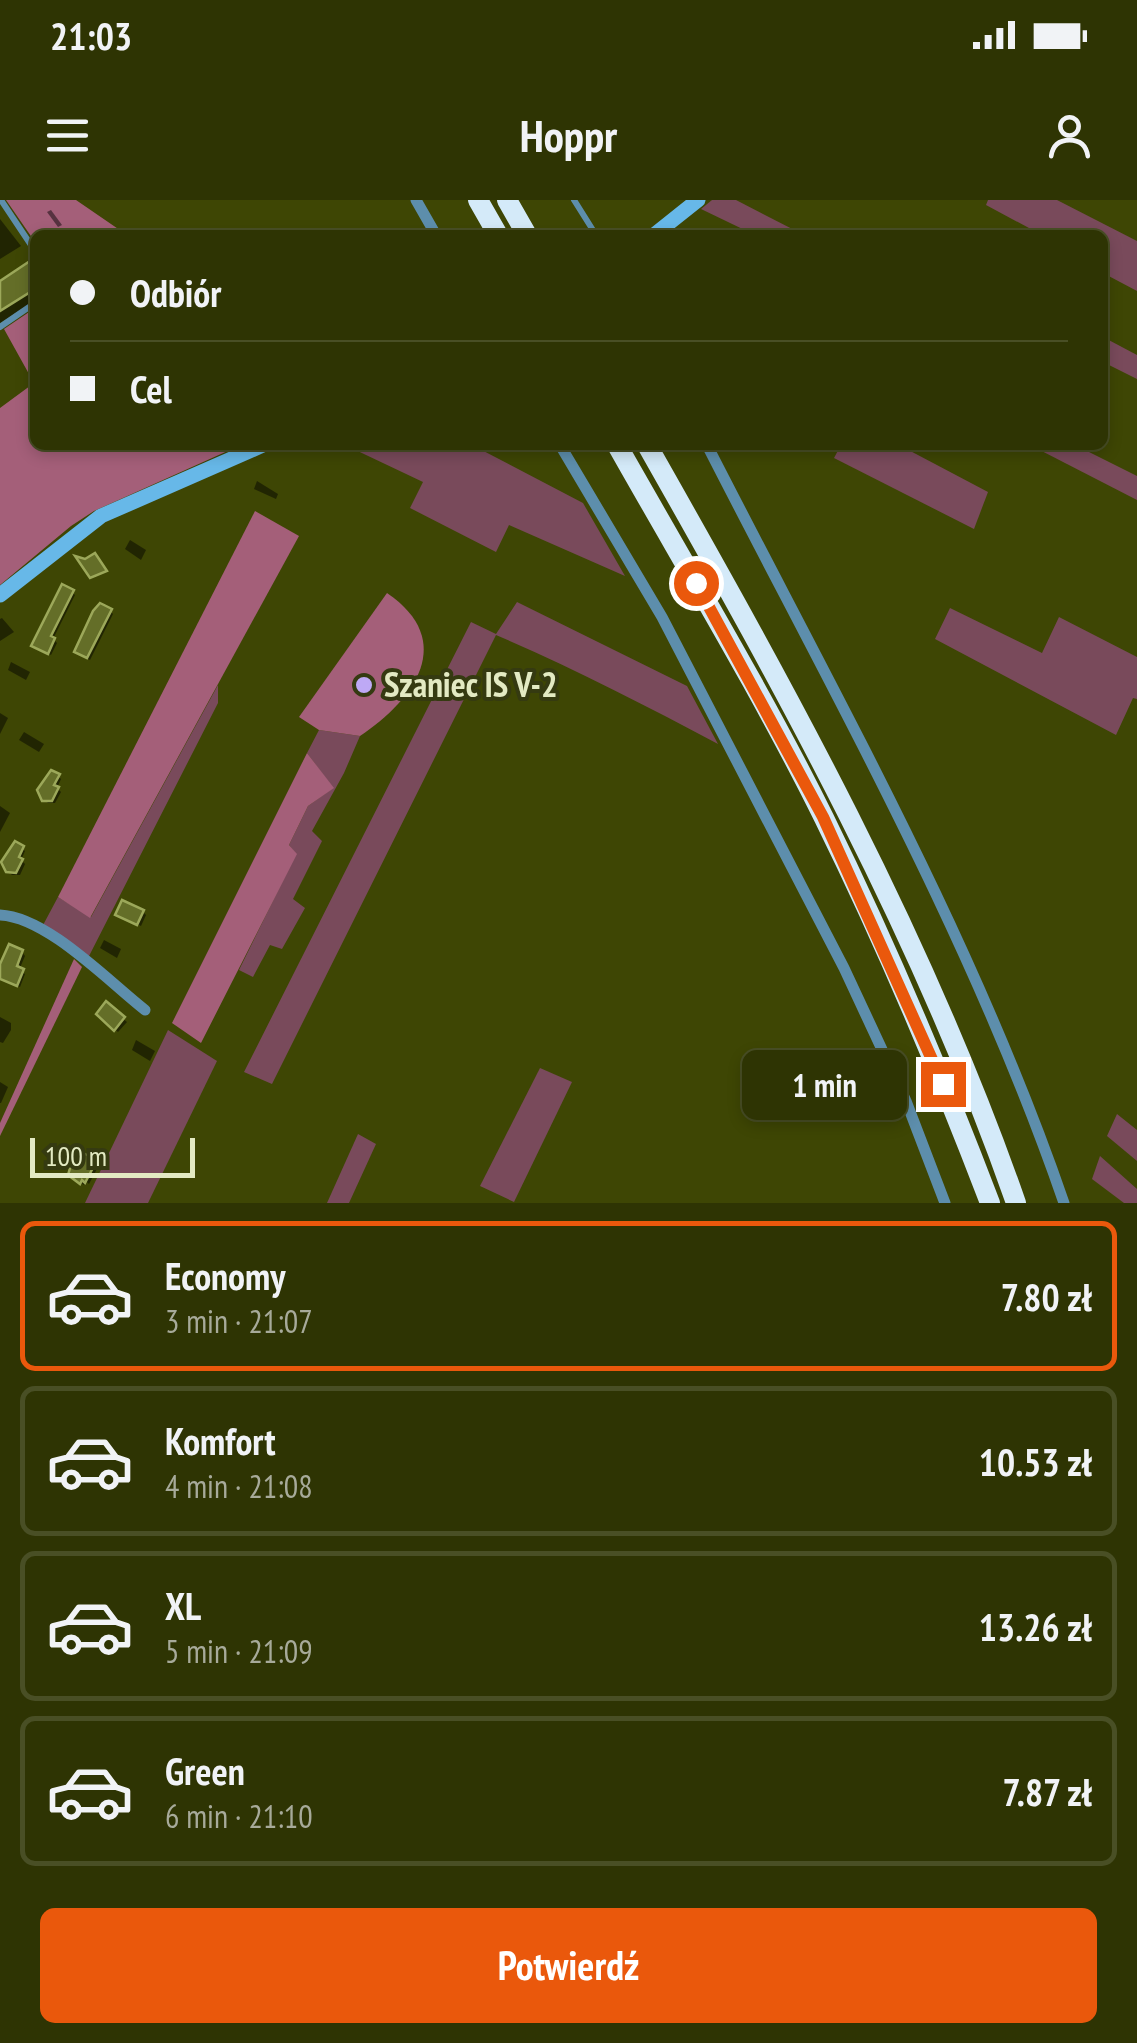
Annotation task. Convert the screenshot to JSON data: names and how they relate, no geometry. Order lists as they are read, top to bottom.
{
  "places": ["Szaniec IS V-2"],
  "scale_bar": "100 m",
  "page": {
    "status": "21:03",
    "header": "Hoppr",
    "banner": ["Odbiór", "Cel"],
    "bubble": "1 min",
    "scale": "100 m",
    "list": [
      {
        "name": "Economy",
        "note": "3 min · 21:07",
        "value": "7.80 zł"
      },
      {
        "name": "Komfort",
        "note": "4 min · 21:08",
        "value": "10.53 zł"
      },
      {
        "name": "XL",
        "note": "5 min · 21:09",
        "value": "13.26 zł"
      },
      {
        "name": "Green",
        "note": "6 min · 21:10",
        "value": "7.87 zł"
      }
    ],
    "buttons": "Potwierdź"
  }
}
